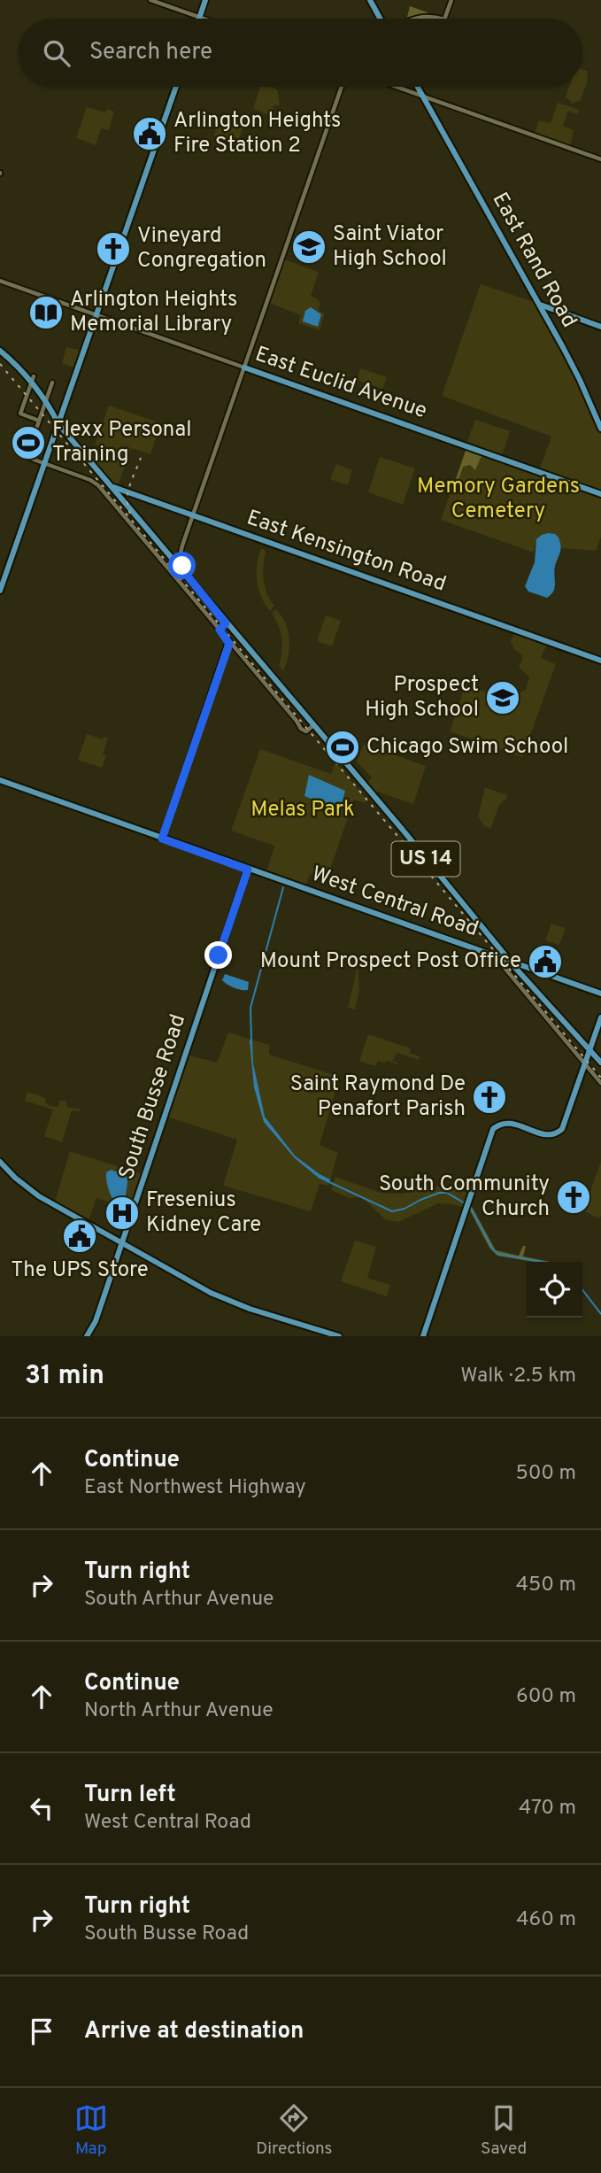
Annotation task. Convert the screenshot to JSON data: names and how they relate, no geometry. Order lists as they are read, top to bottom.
{
  "streets": {
    "main road": [
      "East Rand Road",
      "East Euclid Avenue",
      "East Kensington Road",
      "US 14",
      "West Central Road",
      "South Busse Road"
    ]
  },
  "crossings": [
    ["US 14", "West Central Road"],
    ["West Central Road", "South Busse Road"]
  ],
  "parks": ["Memory Gardens Cemetery", "Melas Park"],
  "places": {
    "public building": ["Arlington Heights Fire Station 2", "Mount Prospect Post Office", "The UPS Store"],
    "school or university": ["Saint Viator High School", "Prospect High School"],
    "church": ["Vineyard Congregation", "Saint Raymond De Penafort Parish", "South Community Church"],
    "library": ["Arlington Heights Memorial Library"],
    "sports": ["Flexx Personal Training", "Chicago Swim School"],
    "hospital": ["Fresenius Kidney Care"]
  },
  "page": {
    "search": "Search here",
    "heading": ["31 min", "Walk · 2.5 km"],
    "list": [
      ["Continue", "East Northwest Highway", "500 m"],
      ["Turn right", "South Arthur Avenue", "450 m"],
      ["Continue", "North Arthur Avenue", "600 m"],
      ["Turn left", "West Central Road", "470 m"],
      ["Turn right", "South Busse Road", "460 m"],
      "Arrive at destination"
    ],
    "nav": ["Map", "Directions", "Saved"]
  }
}
